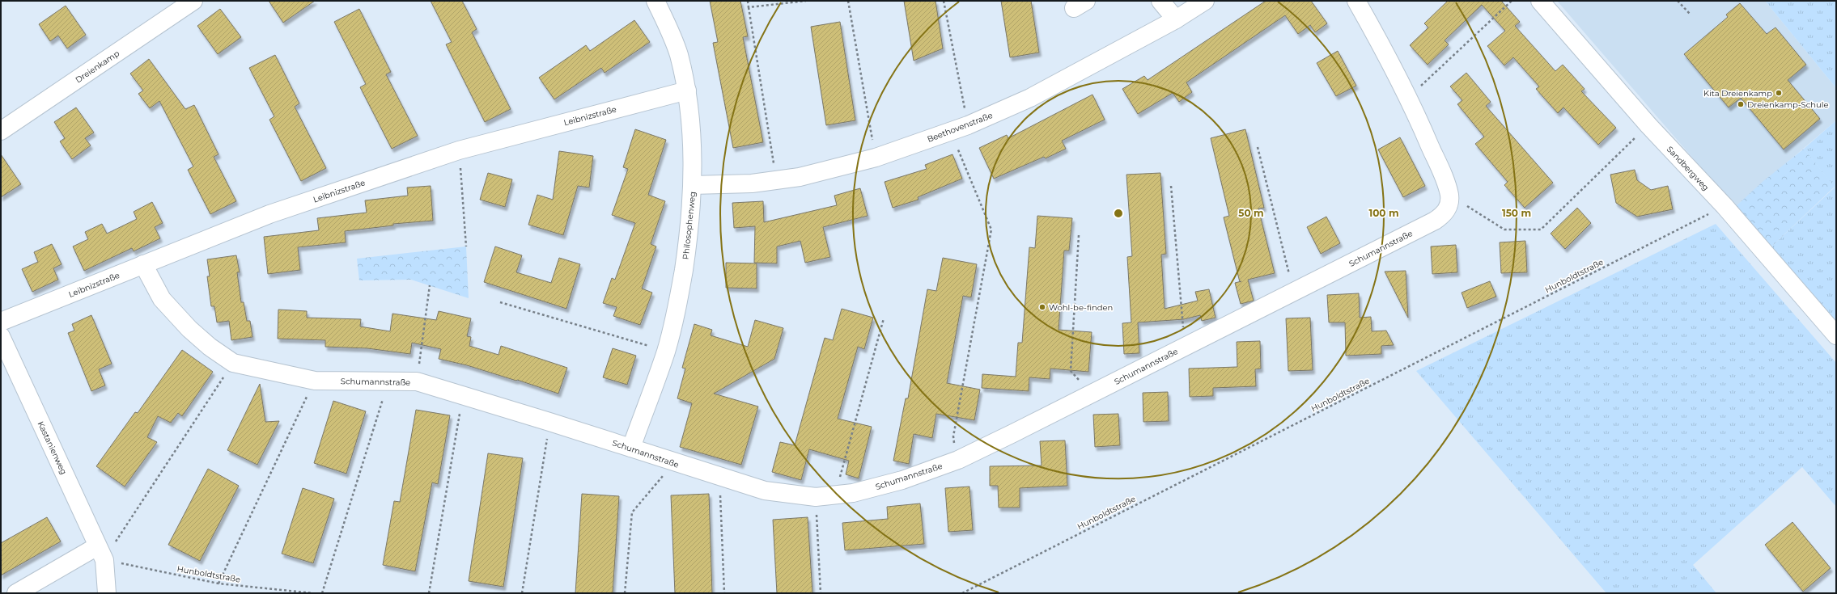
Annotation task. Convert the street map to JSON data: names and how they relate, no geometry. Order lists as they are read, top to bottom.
{
  "streets": {
    "street": [
      "Dreienkamp",
      "Leibnizstraße",
      "Beethovenstraße",
      "Sandbergweg",
      "Philosophenweg",
      "Schumannstraße",
      "Kastanienweg"
    ],
    "path": ["Hunboldtstraße"]
  },
  "crossings": [
    ["Leibnizstraße", "Philosophenweg"],
    ["Leibnizstraße", "Schumannstraße"],
    ["Beethovenstraße", "Philosophenweg"],
    ["Sandbergweg", "Hunboldtstraße"],
    ["Philosophenweg", "Schumannstraße"],
    ["Hunboldtstraße", "Kastanienweg"]
  ],
  "places": ["Kita Dreienkamp", "Dreienkamp-Schule", "Wohl-be-finden"],
  "rings": ["50 m", "100 m", "150 m"]
}
